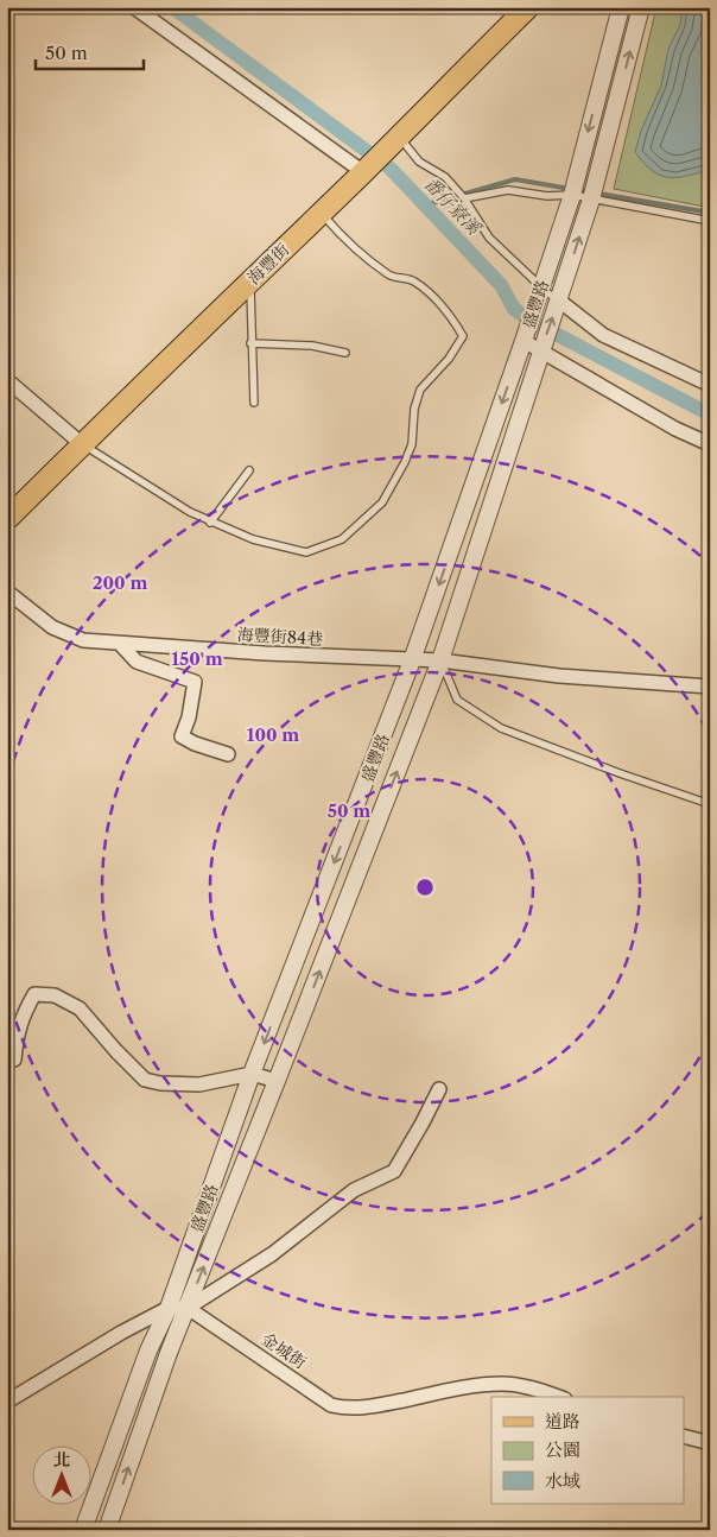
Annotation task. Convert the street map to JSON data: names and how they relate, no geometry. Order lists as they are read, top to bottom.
{
  "streets": {
    "main road": ["海豐街"],
    "street": ["盛豐路", "海豐街84巷", "金城街"]
  },
  "crossings": [
    ["盛豐路", "海豐街84巷"],
    ["盛豐路", "金城街"]
  ],
  "water": ["番仔寮溪"],
  "legend": ["道路", "公園", "水域"],
  "scale_bar": "50 m",
  "north": "top",
  "rings": [
    "200 m",
    "150 m",
    "100 m",
    "50 m"
  ]
}
